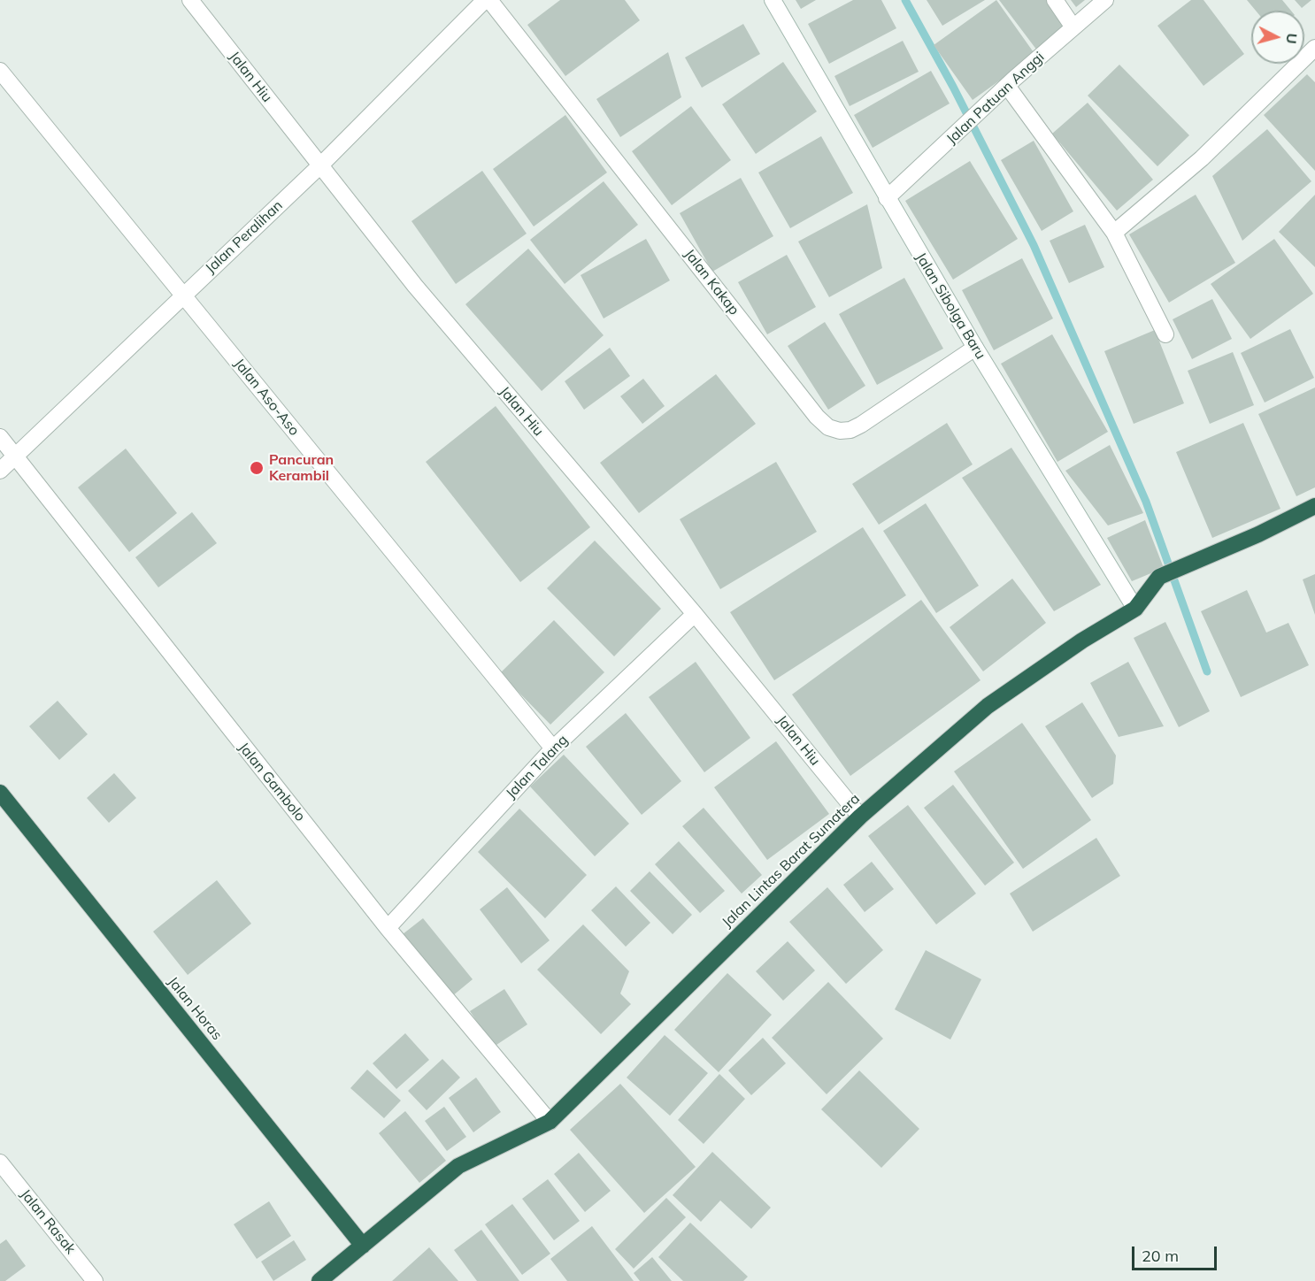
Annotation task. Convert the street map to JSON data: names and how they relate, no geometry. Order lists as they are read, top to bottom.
{
  "streets": {
    "highway": ["Jalan Lintas Barat Sumatera", "Jalan Horas"],
    "street": [
      "Jalan Hiu",
      "Jalan Patuan Anggi",
      "Jalan Peralihan",
      "Jalan Kakap",
      "Jalan Sibolga Baru",
      "Jalan Aso-Aso",
      "Jalan Talang",
      "Jalan Gambolo",
      "Jalan Rasak"
    ]
  },
  "crossings": [
    ["Jalan Hiu", "Jalan Peralihan"],
    ["Jalan Hiu", "Jalan Talang"],
    ["Jalan Hiu", "Jalan Lintas Barat Sumatera"],
    ["Jalan Patuan Anggi", "Jalan Sibolga Baru"],
    ["Jalan Peralihan", "Jalan Kakap"],
    ["Jalan Peralihan", "Jalan Aso-Aso"],
    ["Jalan Peralihan", "Jalan Gambolo"],
    ["Jalan Kakap", "Jalan Sibolga Baru"],
    ["Jalan Sibolga Baru", "Jalan Lintas Barat Sumatera"],
    ["Jalan Aso-Aso", "Jalan Talang"],
    ["Jalan Talang", "Jalan Gambolo"],
    ["Jalan Gambolo", "Jalan Lintas Barat Sumatera"],
    ["Jalan Lintas Barat Sumatera", "Jalan Horas"]
  ],
  "places": ["Pancuran Kerambil"],
  "scale_bar": "20 m",
  "north": "right"
}
